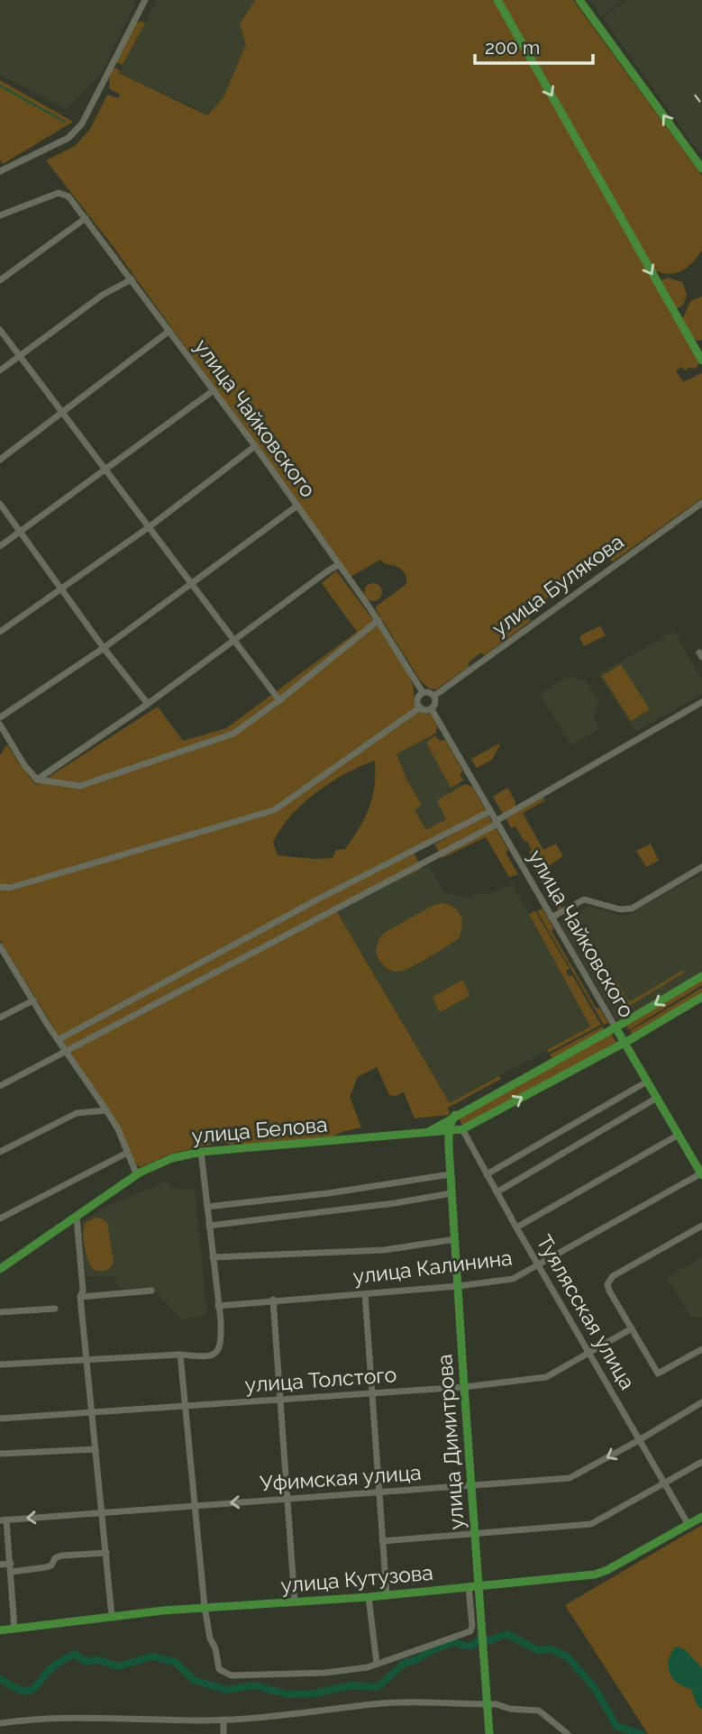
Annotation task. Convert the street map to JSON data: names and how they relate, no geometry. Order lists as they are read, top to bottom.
{
  "streets": {
    "main road": [
      "улица Чайковского",
      "улица Белова",
      "Туялясская улица",
      "улица Димитрова",
      "улица Кутузова"
    ],
    "street": [
      "улица Булякова",
      "улица Калинина",
      "улица Толстого",
      "Уфимская улица"
    ]
  },
  "crossings": [
    ["улица Чайковского", "улица Булякова"],
    ["улица Чайковского", "улица Белова"],
    ["улица Чайковского", "улица Калинина"],
    ["улица Белова", "Туялясская улица"],
    ["улица Белова", "улица Димитрова"],
    ["улица Калинина", "Туялясская улица"],
    ["улица Калинина", "улица Димитрова"],
    ["Туялясская улица", "улица Толстого"],
    ["Туялясская улица", "улица Димитрова"],
    ["Туялясская улица", "Уфимская улица"],
    ["Туялясская улица", "улица Кутузова"],
    ["улица Толстого", "улица Димитрова"],
    ["улица Димитрова", "Уфимская улица"],
    ["улица Димитрова", "улица Кутузова"]
  ],
  "scale_bar": "200 m"
}
